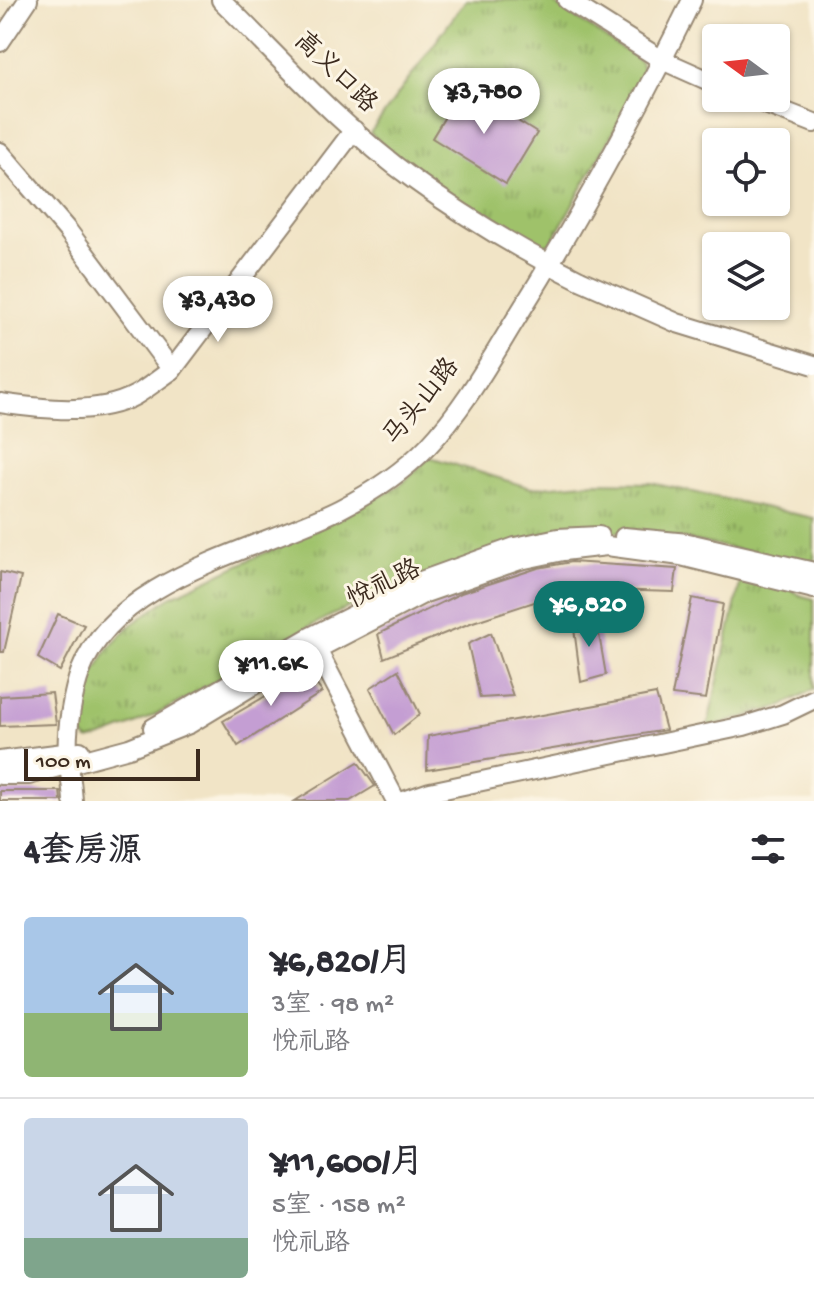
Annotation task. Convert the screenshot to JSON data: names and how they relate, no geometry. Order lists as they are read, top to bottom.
{
  "streets": {
    "street": ["高义口路", "马头山路", "悦礼路"]
  },
  "crossings": [
    ["高义口路", "马头山路"],
    ["马头山路", "悦礼路"]
  ],
  "scale_bar": "100 m",
  "north": "left",
  "page": {
    "price": [
      "¥3,780",
      "¥3,430",
      "¥6,820",
      "¥11.6K"
    ],
    "scale": "100 m",
    "heading": "4套房源",
    "list": [
      {
        "name": "¥6,820/月",
        "note": "3室 · 98 m² · 悦礼路"
      },
      {
        "name": "¥11,600/月",
        "note": "5室 · 158 m² · 悦礼路"
      }
    ]
  }
}
